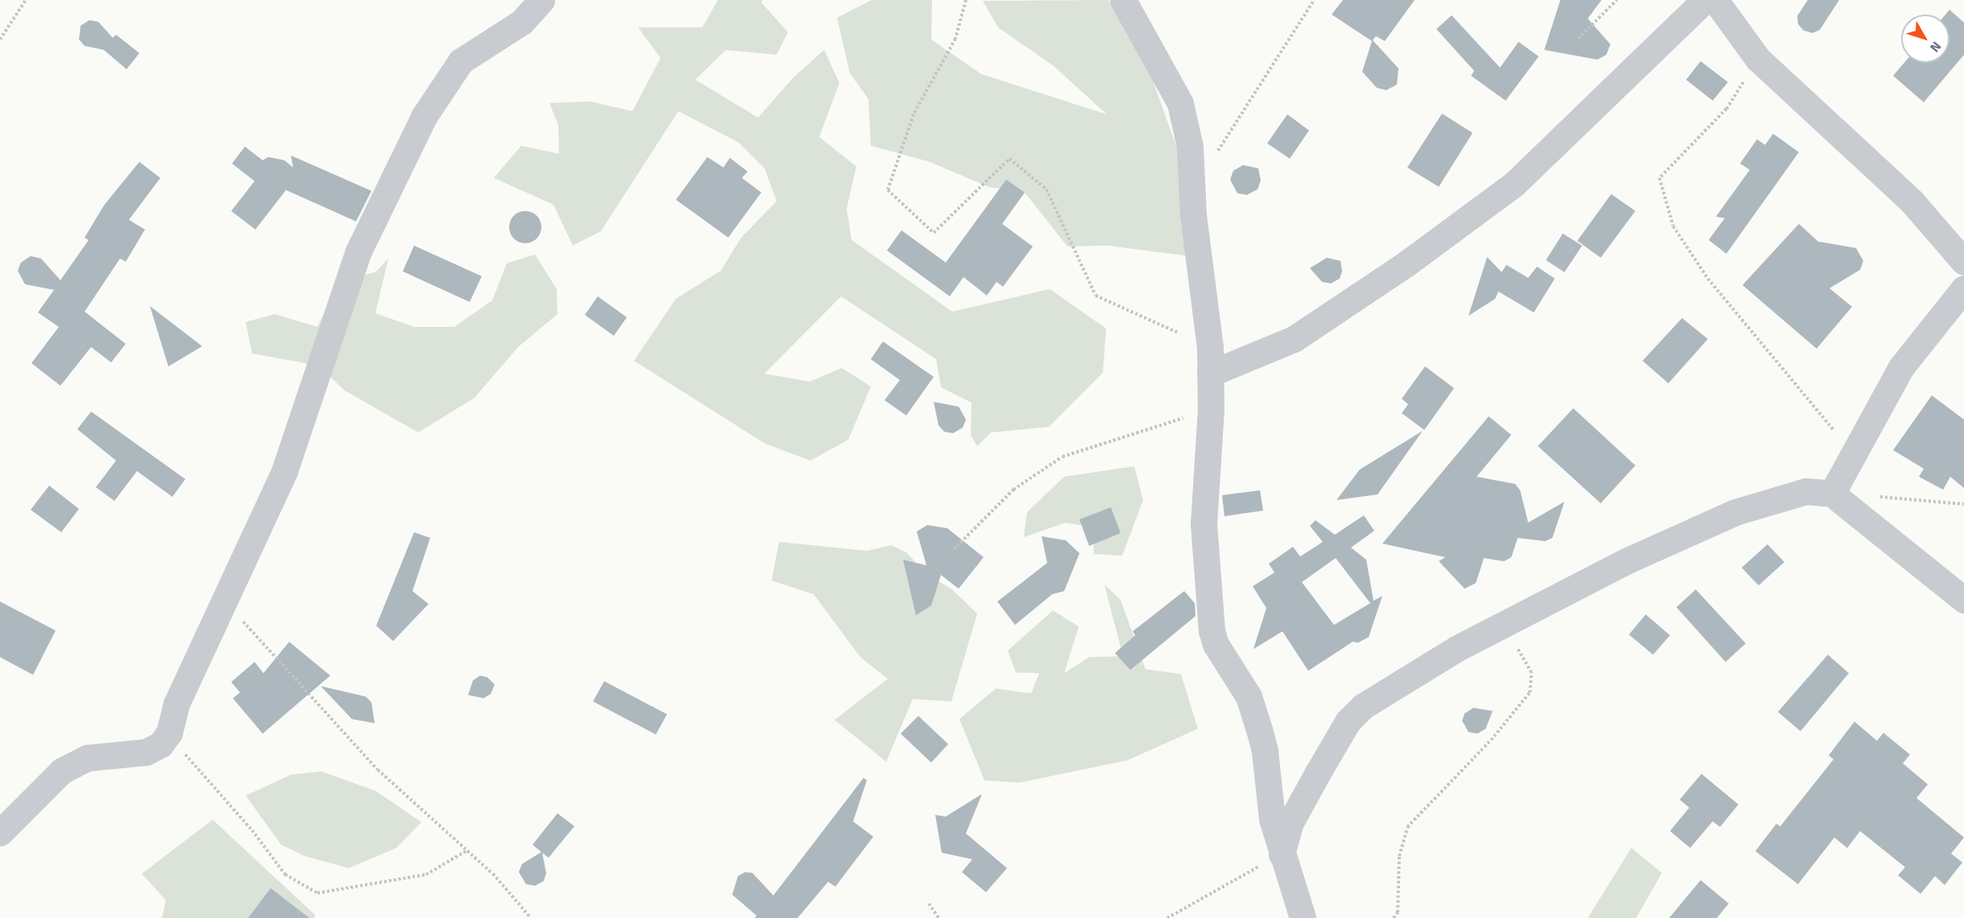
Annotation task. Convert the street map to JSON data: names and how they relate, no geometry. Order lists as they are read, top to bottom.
{
  "north": "bottom right"
}
